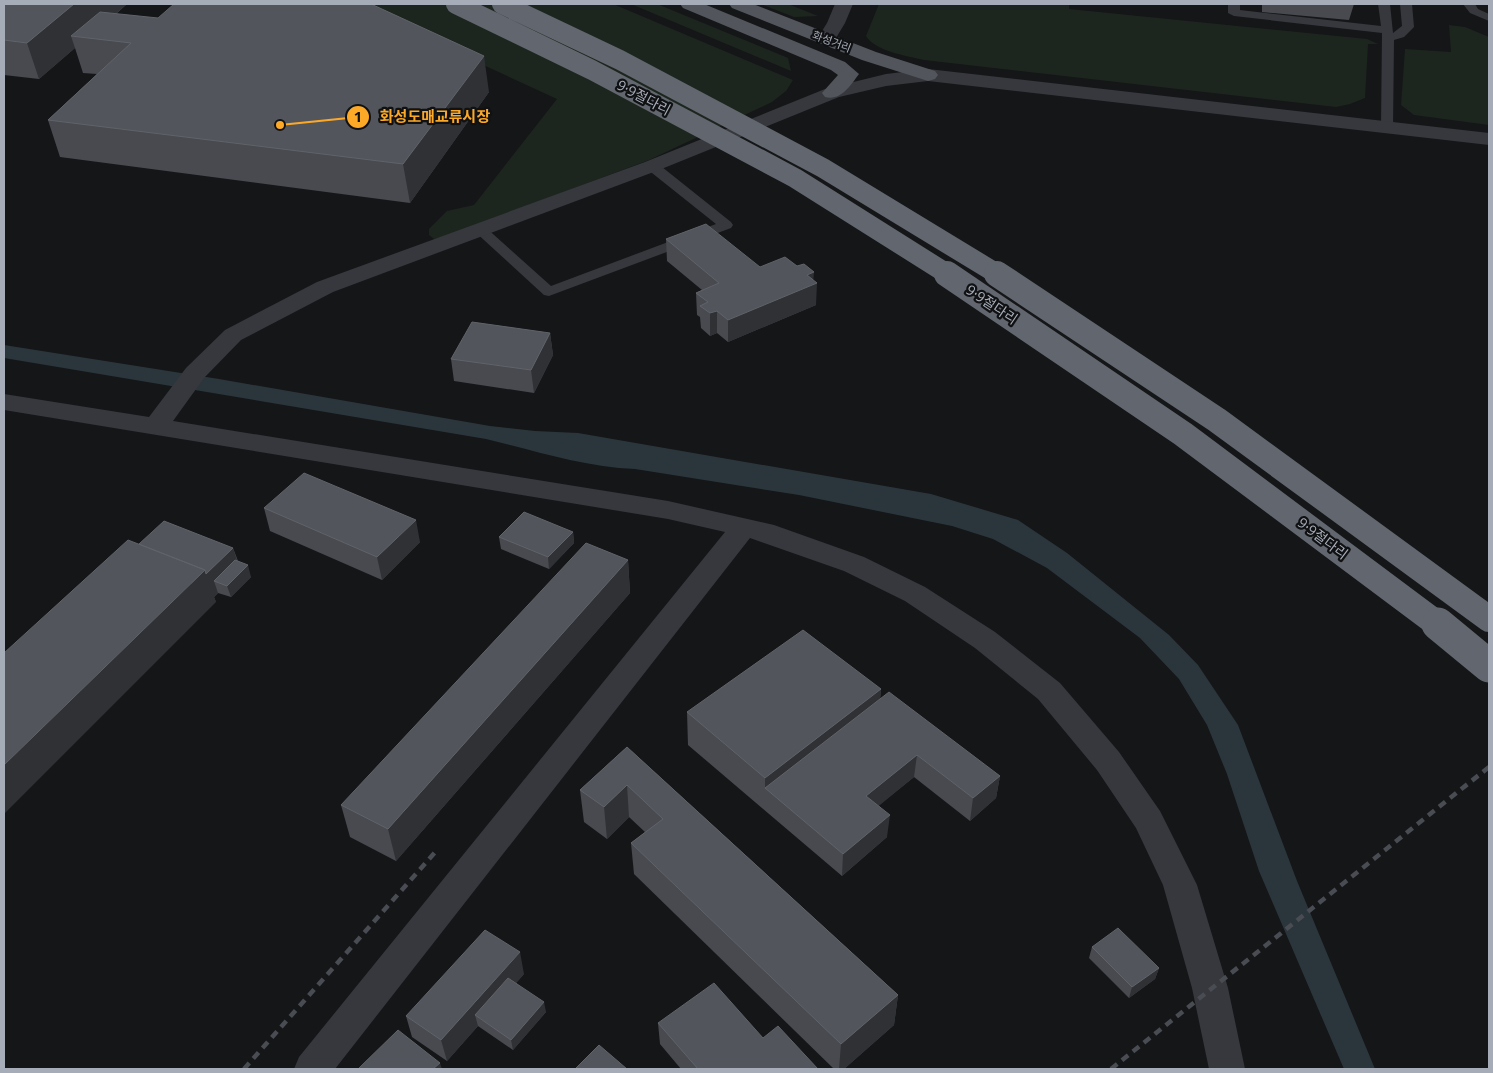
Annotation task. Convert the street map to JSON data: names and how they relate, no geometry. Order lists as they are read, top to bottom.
{
  "streets": {
    "highway": ["9·9절다리"],
    "main road": ["화성거리"]
  },
  "places": ["화성도매교류시장"]
}
